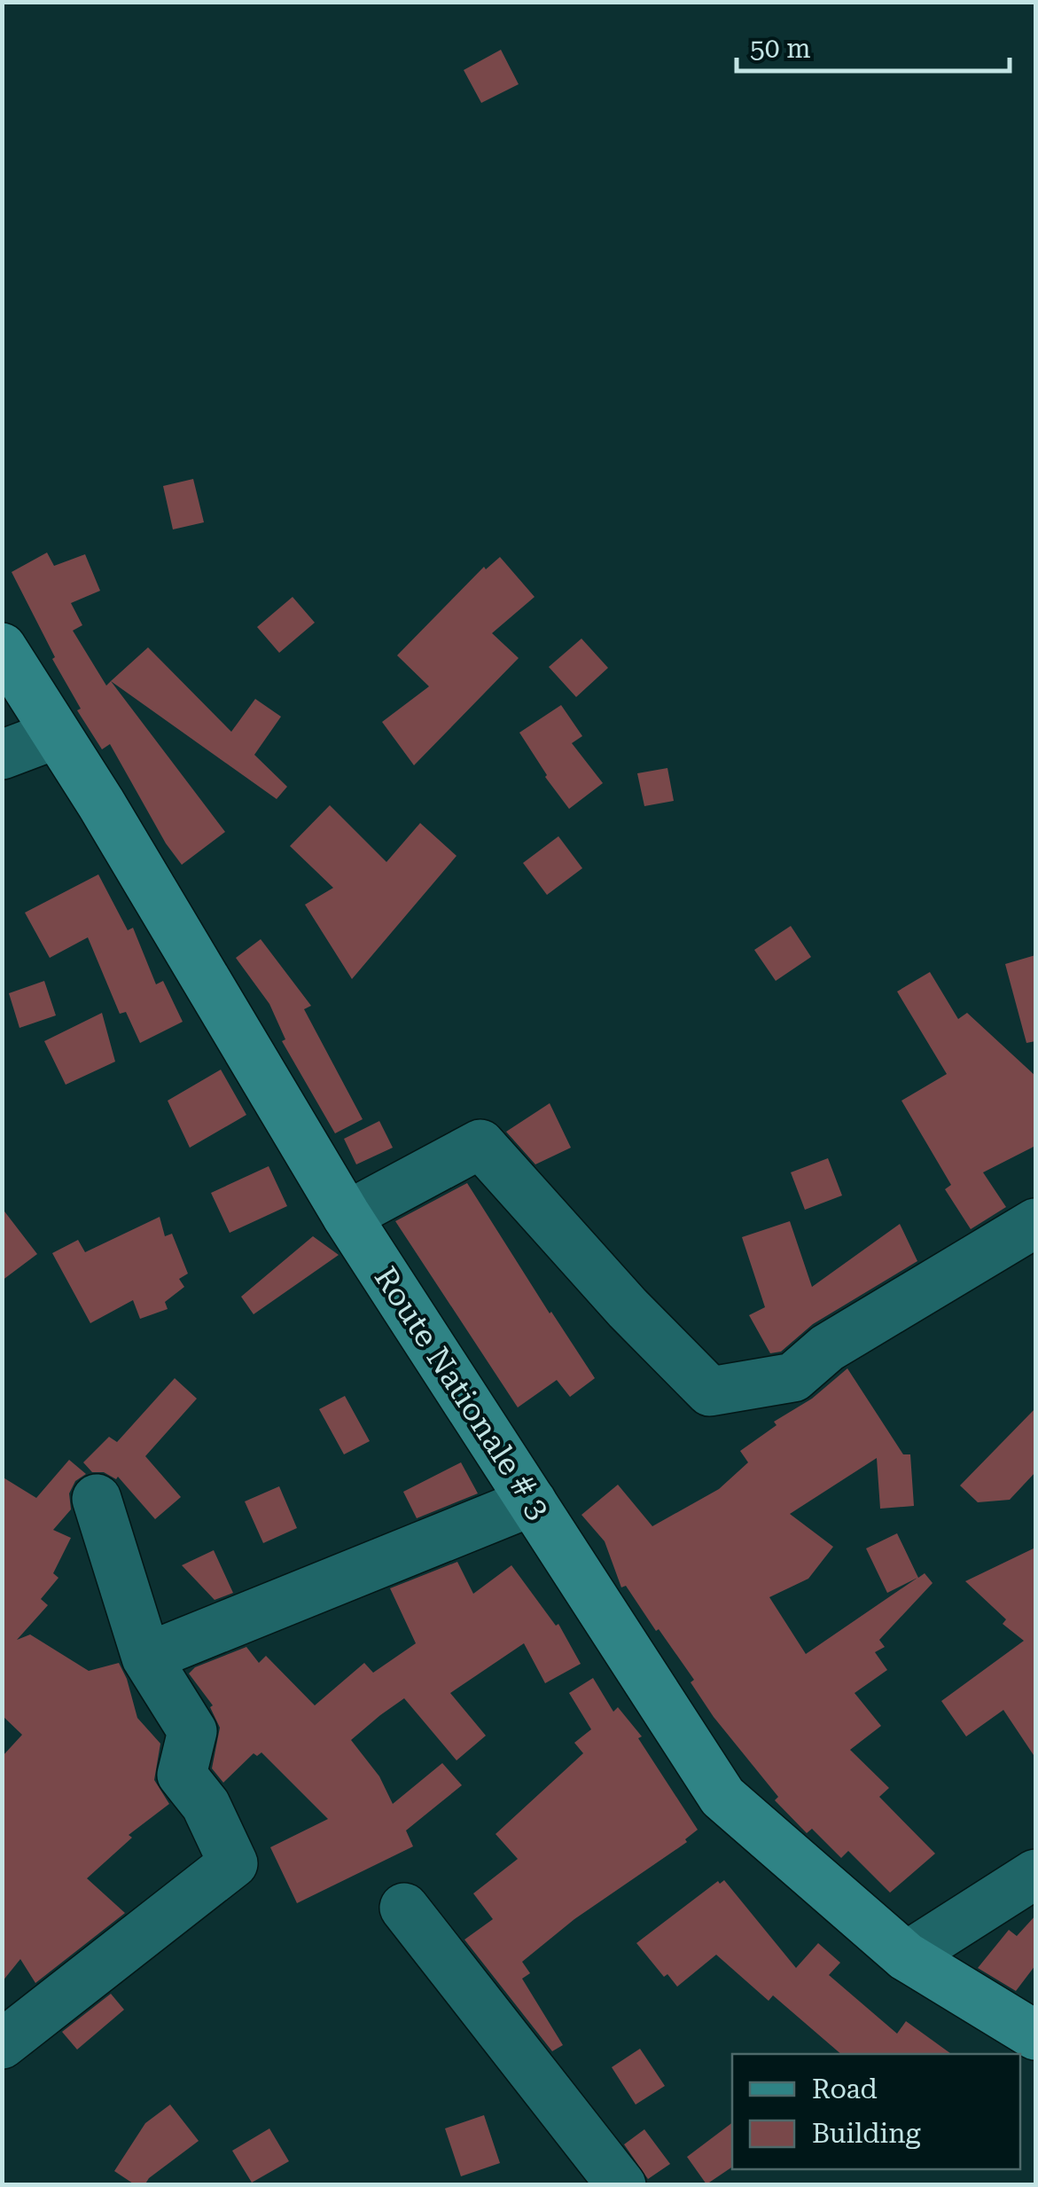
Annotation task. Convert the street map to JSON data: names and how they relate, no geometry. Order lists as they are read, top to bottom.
{
  "streets": {
    "main road": ["Route Nationale # 3"]
  },
  "legend": ["Road", "Building"],
  "scale_bar": "50 m"
}
